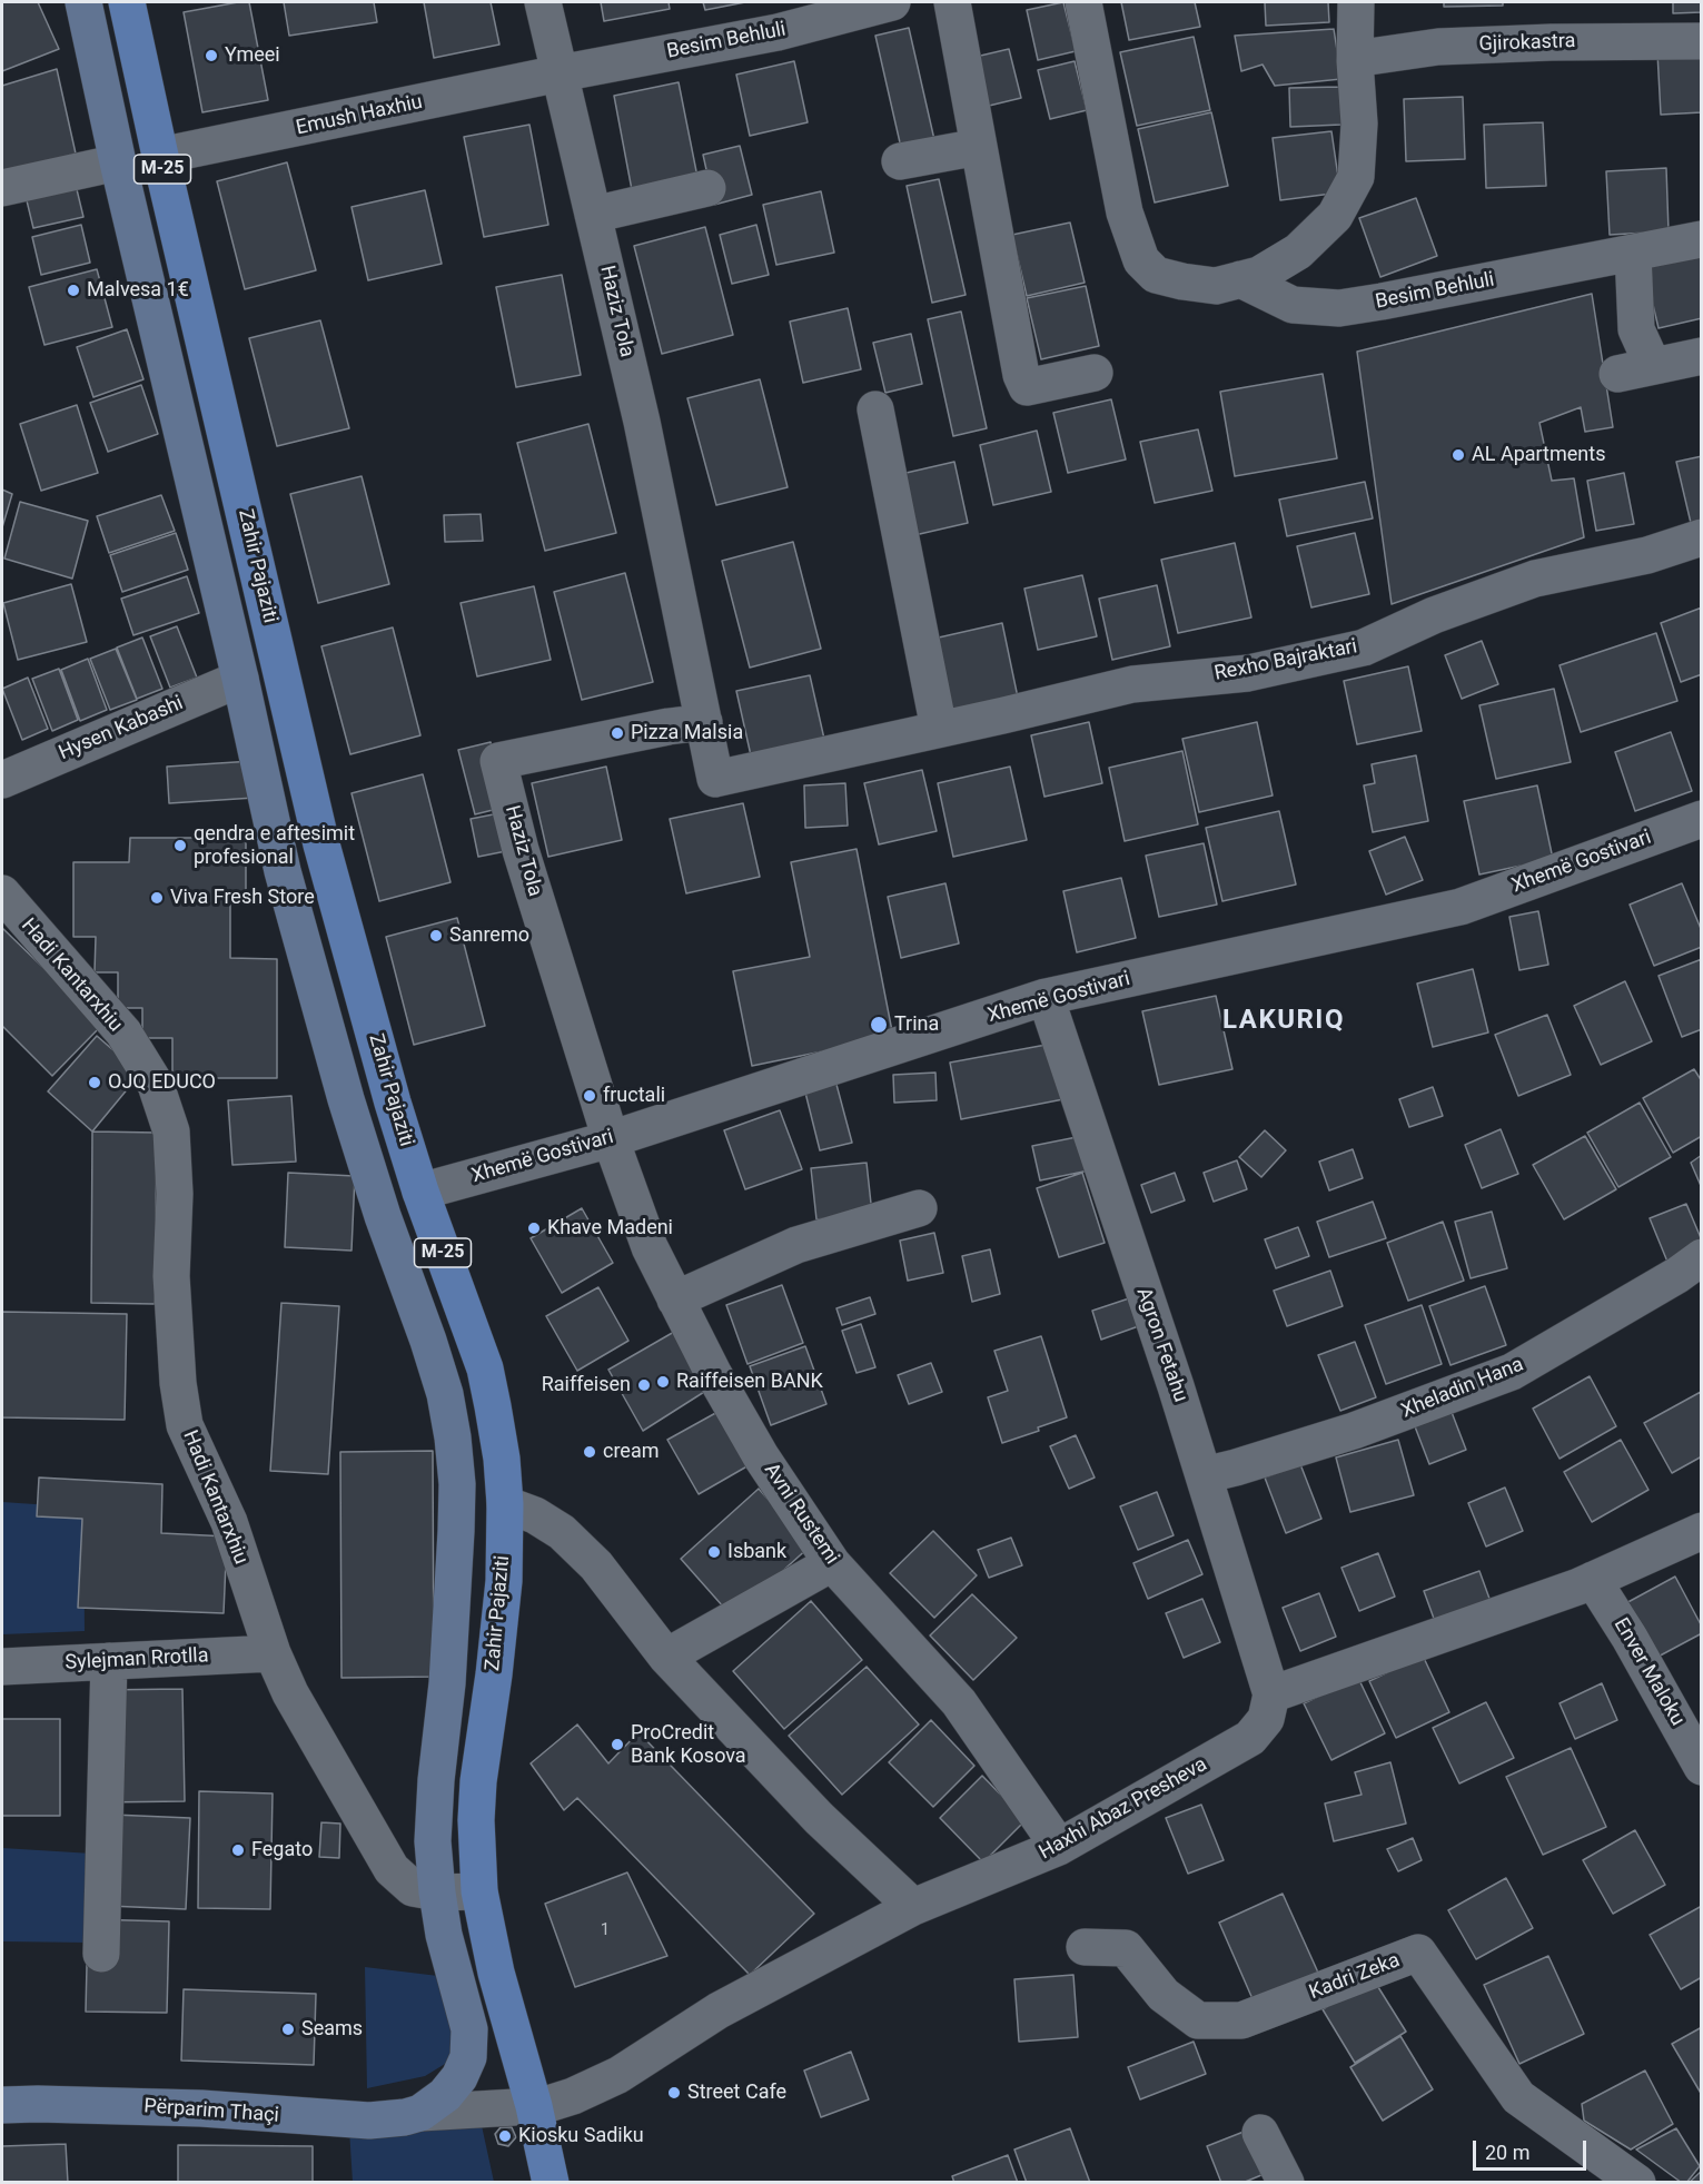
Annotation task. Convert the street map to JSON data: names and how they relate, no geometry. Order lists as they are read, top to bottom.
{
  "streets": {
    "main road": ["M-25", "Zahir Pajaziti"],
    "street": [
      "Besim Behluli",
      "Gjirokastra",
      "Emush Haxhiu",
      "Haziz Tola",
      "Rexho Bajraktari",
      "Hysen Kabashi",
      "Xhemë Gostivari",
      "Hadi Kantarxhiu",
      "Agron Fetahu",
      "Xheladin Hana",
      "Avni Rustemi",
      "Sylejman Rrotlla",
      "Enver Maloku",
      "Haxhi Abaz Presheva",
      "Kadri Zeka",
      "Përparim Thaçi"
    ]
  },
  "crossings": [
    ["Besim Behluli", "Emush Haxhiu"],
    ["Besim Behluli", "Haziz Tola"],
    ["Emush Haxhiu", "Haziz Tola"],
    ["Emush Haxhiu", "Zahir Pajaziti"],
    ["Haziz Tola", "Rexho Bajraktari"],
    ["Haziz Tola", "Xhemë Gostivari"],
    ["Haziz Tola", "Avni Rustemi"],
    ["Zahir Pajaziti", "Xhemë Gostivari"],
    ["Zahir Pajaziti", "Hadi Kantarxhiu"],
    ["Zahir Pajaziti", "Haxhi Abaz Presheva"],
    ["Xhemë Gostivari", "Agron Fetahu"],
    ["Xhemë Gostivari", "Avni Rustemi"],
    ["Hadi Kantarxhiu", "Sylejman Rrotlla"],
    ["Agron Fetahu", "Xheladin Hana"],
    ["Agron Fetahu", "Haxhi Abaz Presheva"],
    ["Avni Rustemi", "Haxhi Abaz Presheva"],
    ["Haxhi Abaz Presheva", "Përparim Thaçi"]
  ],
  "districts": ["LAKURIQ"],
  "places": [
    "Ymeei",
    "Malvesa 1€",
    "AL Apartments",
    "Pizza Malsia",
    "qendra e aftesimit profesional",
    "Viva Fresh Store",
    "Sanremo",
    "Trina",
    "OJQ EDUCO",
    "fructali",
    "Khave Madeni",
    "Raiffeisen BANK",
    "Raiffeisen",
    "cream",
    "Isbank",
    "ProCredit Bank Kosova",
    "Fegato",
    "Seams",
    "Street Cafe",
    "Kiosku Sadiku"
  ],
  "house_numbers": ["1"],
  "scale_bar": "20 m"
}
